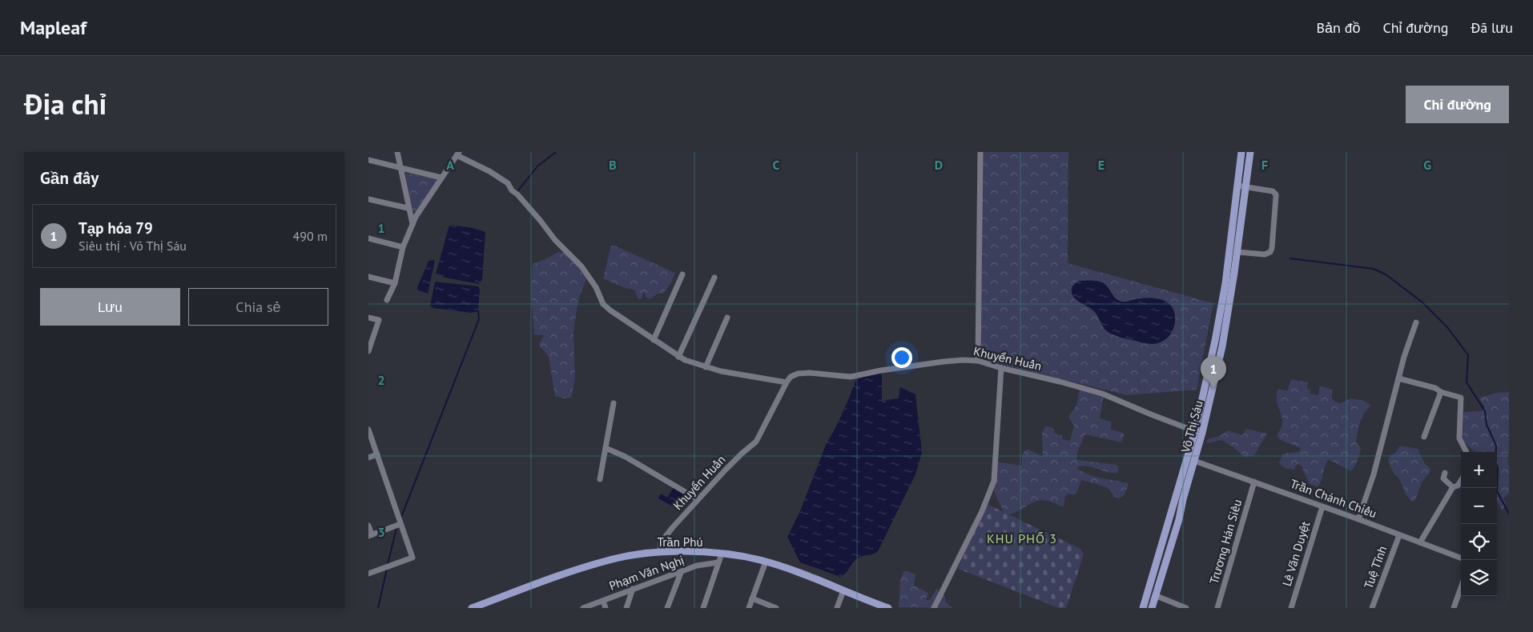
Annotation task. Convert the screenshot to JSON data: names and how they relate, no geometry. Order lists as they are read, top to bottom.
{
  "streets": {
    "main road": ["Võ Thị Sáu", "Trần Phú"],
    "street": [
      "Khuyển Huấn",
      "Trần Chánh Chiếu",
      "Trương Hán Siêu",
      "Lê Văn Duyệt",
      "Tuệ Tĩnh",
      "Phạm Văn Nghị"
    ]
  },
  "crossings": [
    ["Khuyển Huấn", "Võ Thị Sáu"],
    ["Khuyển Huấn", "Trần Phú"],
    ["Võ Thị Sáu", "Trần Chánh Chiếu"],
    ["Trần Chánh Chiếu", "Trương Hán Siêu"],
    ["Trần Chánh Chiếu", "Lê Văn Duyệt"],
    ["Trần Chánh Chiếu", "Tuệ Tĩnh"]
  ],
  "districts": ["KHU PHỐ 3"],
  "page": {
    "header": "Mapleaf",
    "nav": ["Bản đồ", "Chỉ đường", "Đã lưu"],
    "title": "Địa chỉ",
    "buttons": [
      "Chỉ đường",
      ["Lưu", "Chia sẻ"]
    ],
    "heading": "Gần đây",
    "list": [
      {
        "mark": "1",
        "name": "Tạp hóa 79",
        "note": "Siêu thị · Võ Thị Sáu",
        "value": "490 m"
      }
    ],
    "pins": "1",
    "map_buttons": ["+", "−"]
  },
  "grid": {
    "columns": [
      "A",
      "B",
      "C",
      "D",
      "E",
      "F",
      "G"
    ],
    "rows": ["1", "2", "3"]
  }
}
